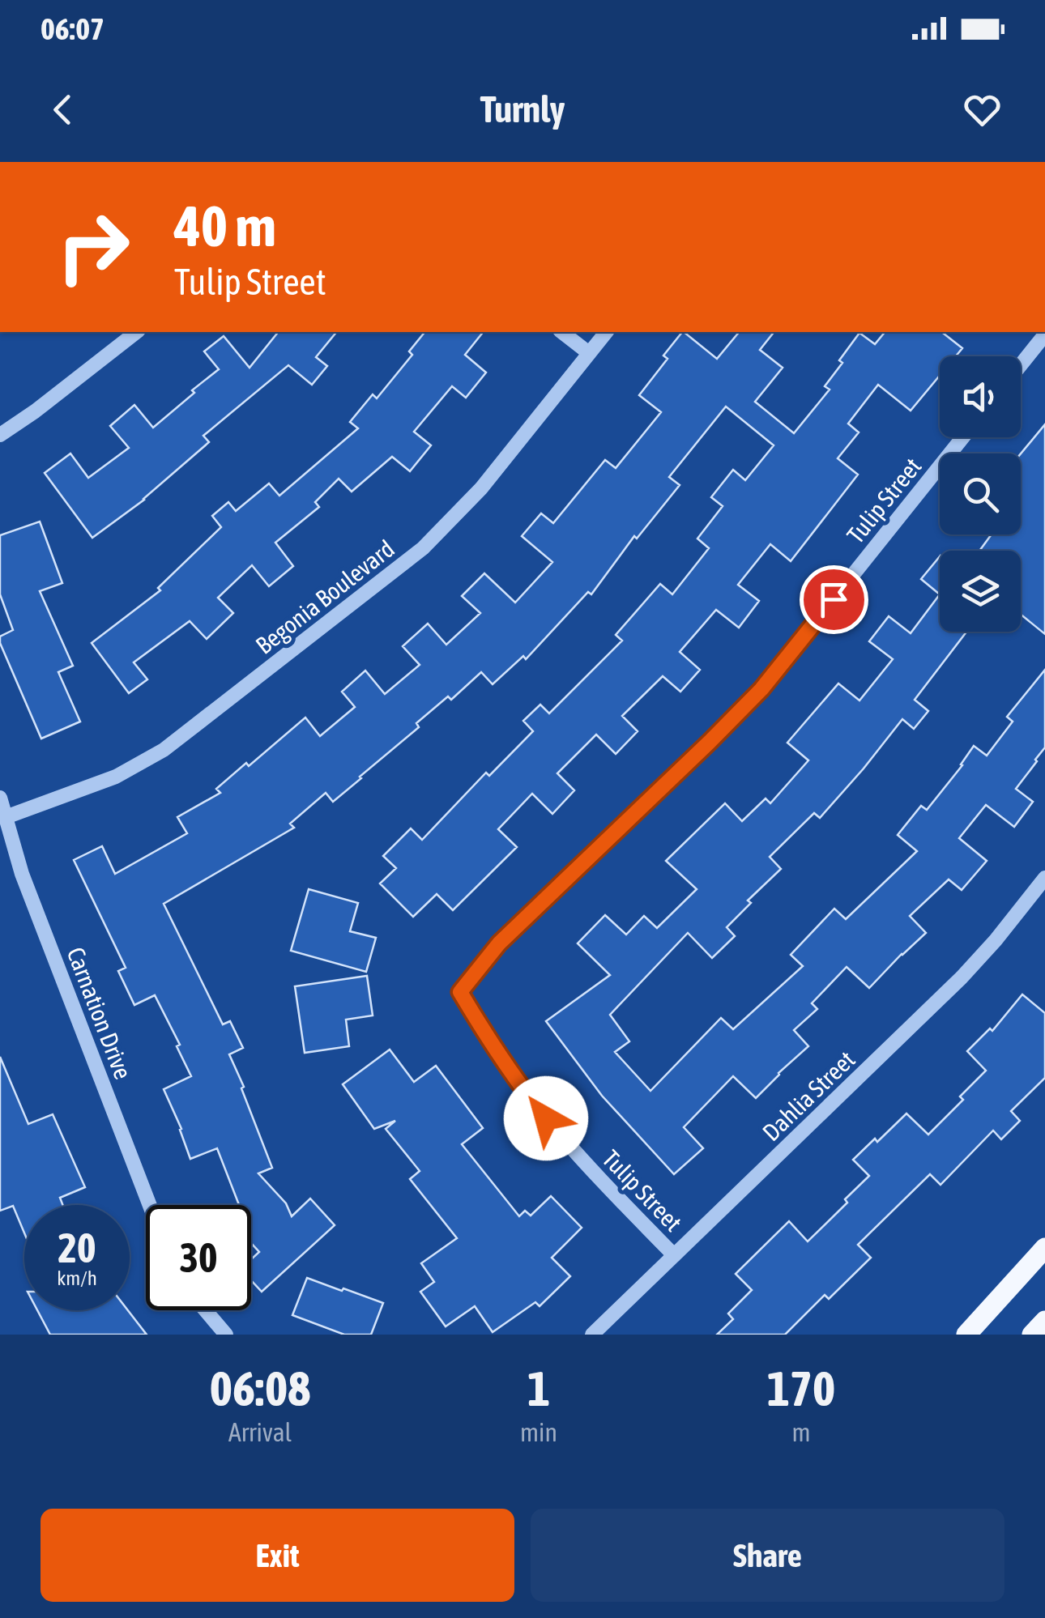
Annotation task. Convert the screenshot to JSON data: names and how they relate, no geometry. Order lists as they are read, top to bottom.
{
  "streets": {
    "street": [
      "Tulip Street",
      "Begonia Boulevard",
      "Carnation Drive",
      "Dahlia Street"
    ]
  },
  "crossings": [
    ["Tulip Street", "Dahlia Street"],
    ["Begonia Boulevard", "Carnation Drive"]
  ],
  "page": {
    "status": "06:07",
    "header": "Turnly",
    "turn": ["40 m", "Tulip Street"],
    "speed": "20 km/h",
    "limit": "30",
    "eta": [
      "06:08",
      "Arrival",
      "1",
      "min",
      "170",
      "m"
    ],
    "buttons": ["Exit", "Share"]
  }
}
